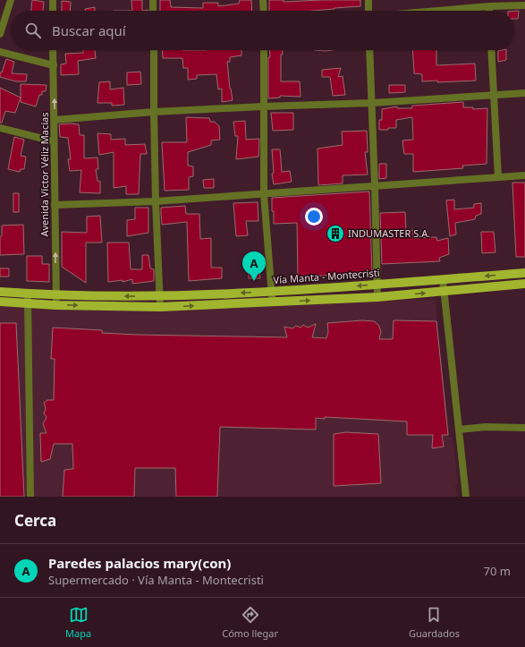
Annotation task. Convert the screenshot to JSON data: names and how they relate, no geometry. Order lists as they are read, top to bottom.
{
  "streets": {
    "main road": ["Vía Manta - Montecristi"],
    "street": ["Avenida Víctor Véliz Macías"]
  },
  "crossings": [
    ["Avenida Víctor Véliz Macías", "Vía Manta - Montecristi"]
  ],
  "one_way": ["Avenida Víctor Véliz Macías"],
  "places": {
    "building": ["INDUMASTER S.A."]
  },
  "page": {
    "search": "Buscar aquí",
    "pins": "A",
    "heading": "Cerca",
    "list": [
      {
        "mark": "A",
        "name": "Paredes palacios mary(con)",
        "note": "Supermercado · Vía Manta - Montecristi",
        "value": "70 m"
      }
    ],
    "nav": ["Mapa", "Cómo llegar", "Guardados"]
  }
}
